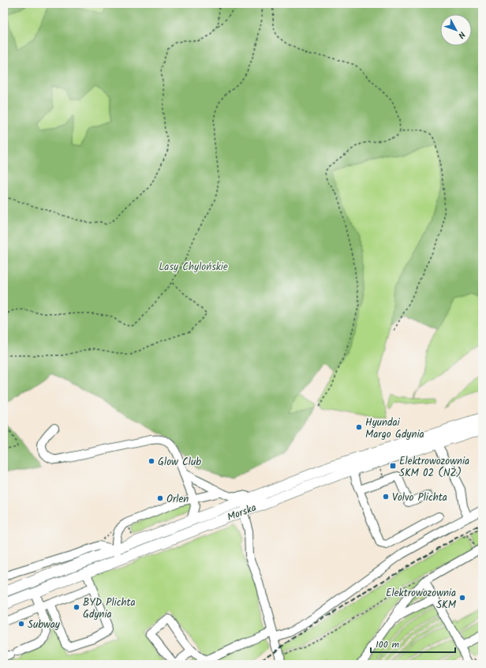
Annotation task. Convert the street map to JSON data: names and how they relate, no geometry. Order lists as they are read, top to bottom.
{
  "streets": {
    "main road": ["Morska"]
  },
  "parks": ["Lasy Chylońskie"],
  "places": {
    "other": [
      "Hyundai Margo Gdynia",
      "Glow Club",
      "Volvo Plichta",
      "Orlen",
      "Elektrowozownia SKM",
      "BYD Plichta Gdynia",
      "Subway"
    ],
    "transit": ["Elektrowozownia SKM 02 (NŻ)"]
  },
  "scale_bar": "100 m",
  "north": "bottom right"
}
